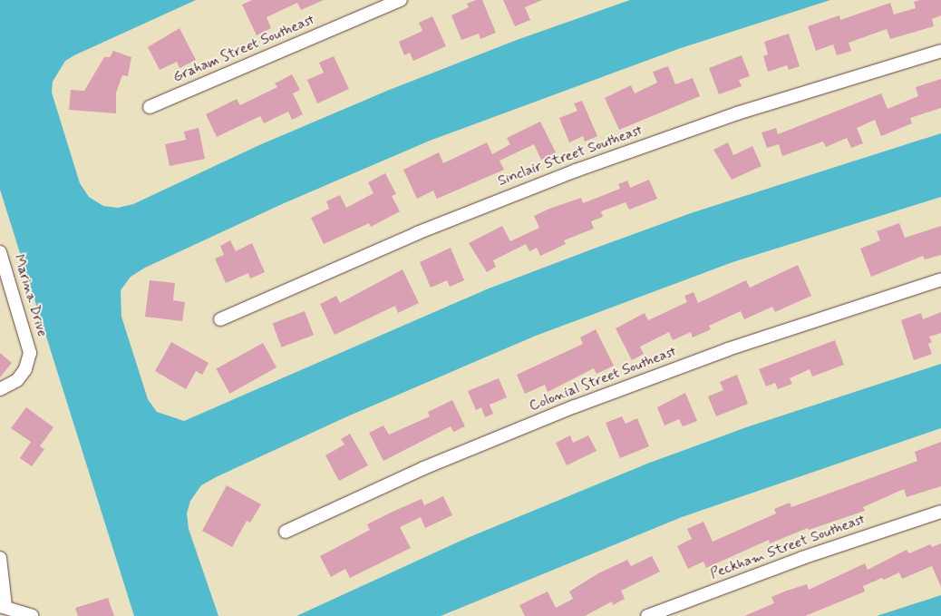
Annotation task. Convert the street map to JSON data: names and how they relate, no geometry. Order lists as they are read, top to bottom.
{
  "streets": {
    "street": [
      "Graham Street Southeast",
      "Sinclair Street Southeast",
      "Marina Drive",
      "Colonial Street Southeast",
      "Peckham Street Southeast"
    ]
  }
}
